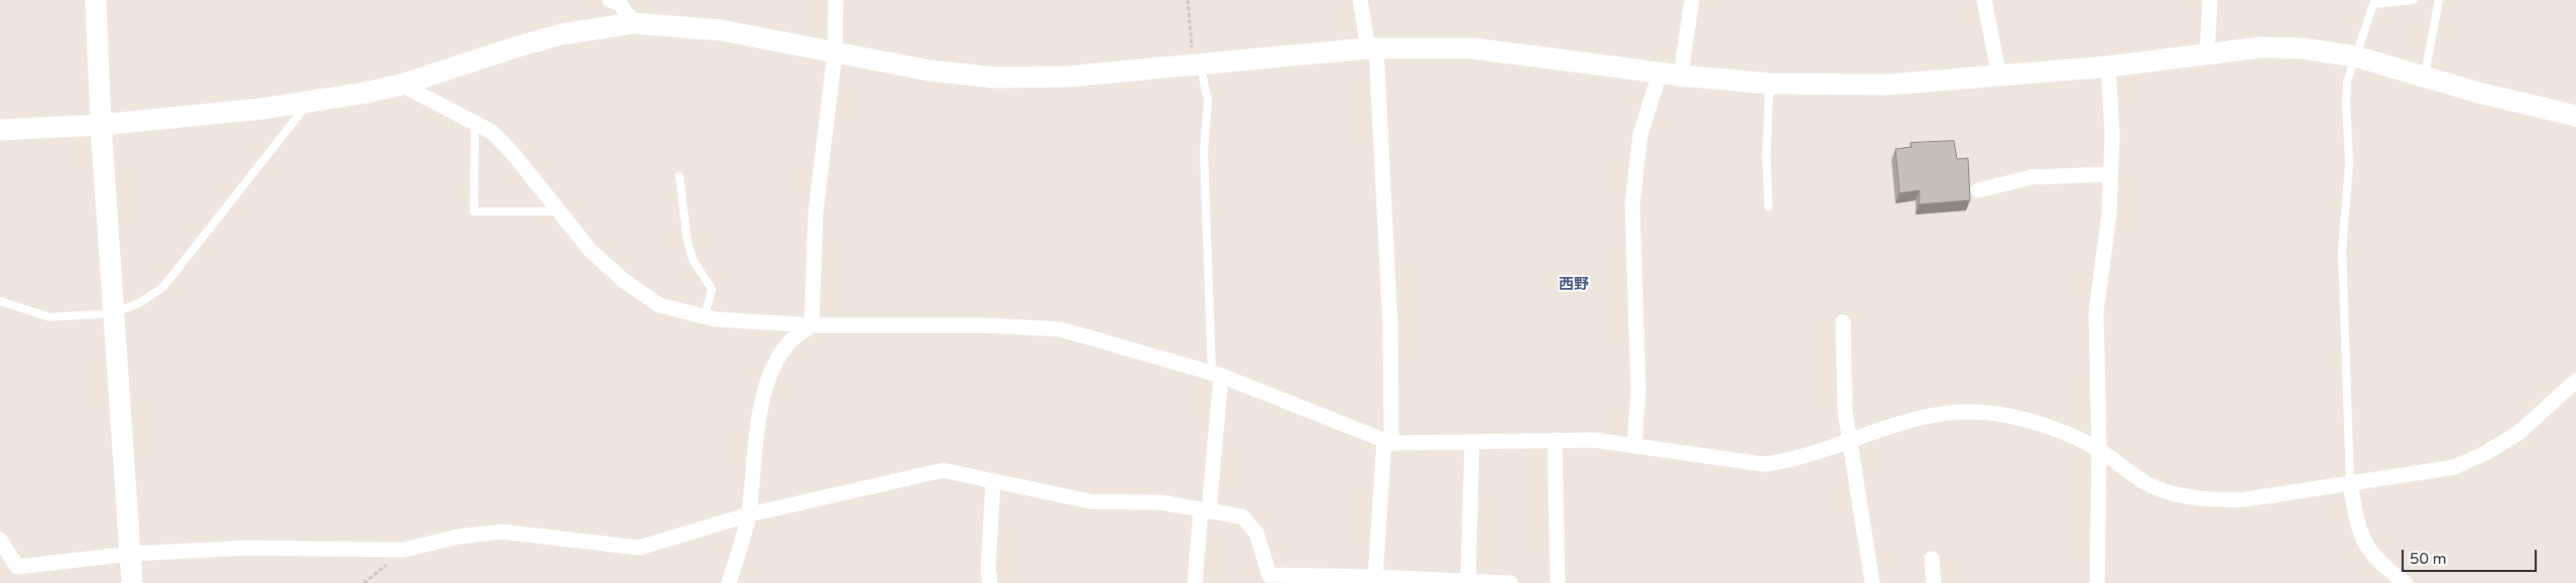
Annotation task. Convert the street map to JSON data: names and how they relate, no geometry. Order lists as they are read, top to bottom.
{
  "districts": ["西野"],
  "scale_bar": "50 m"
}
